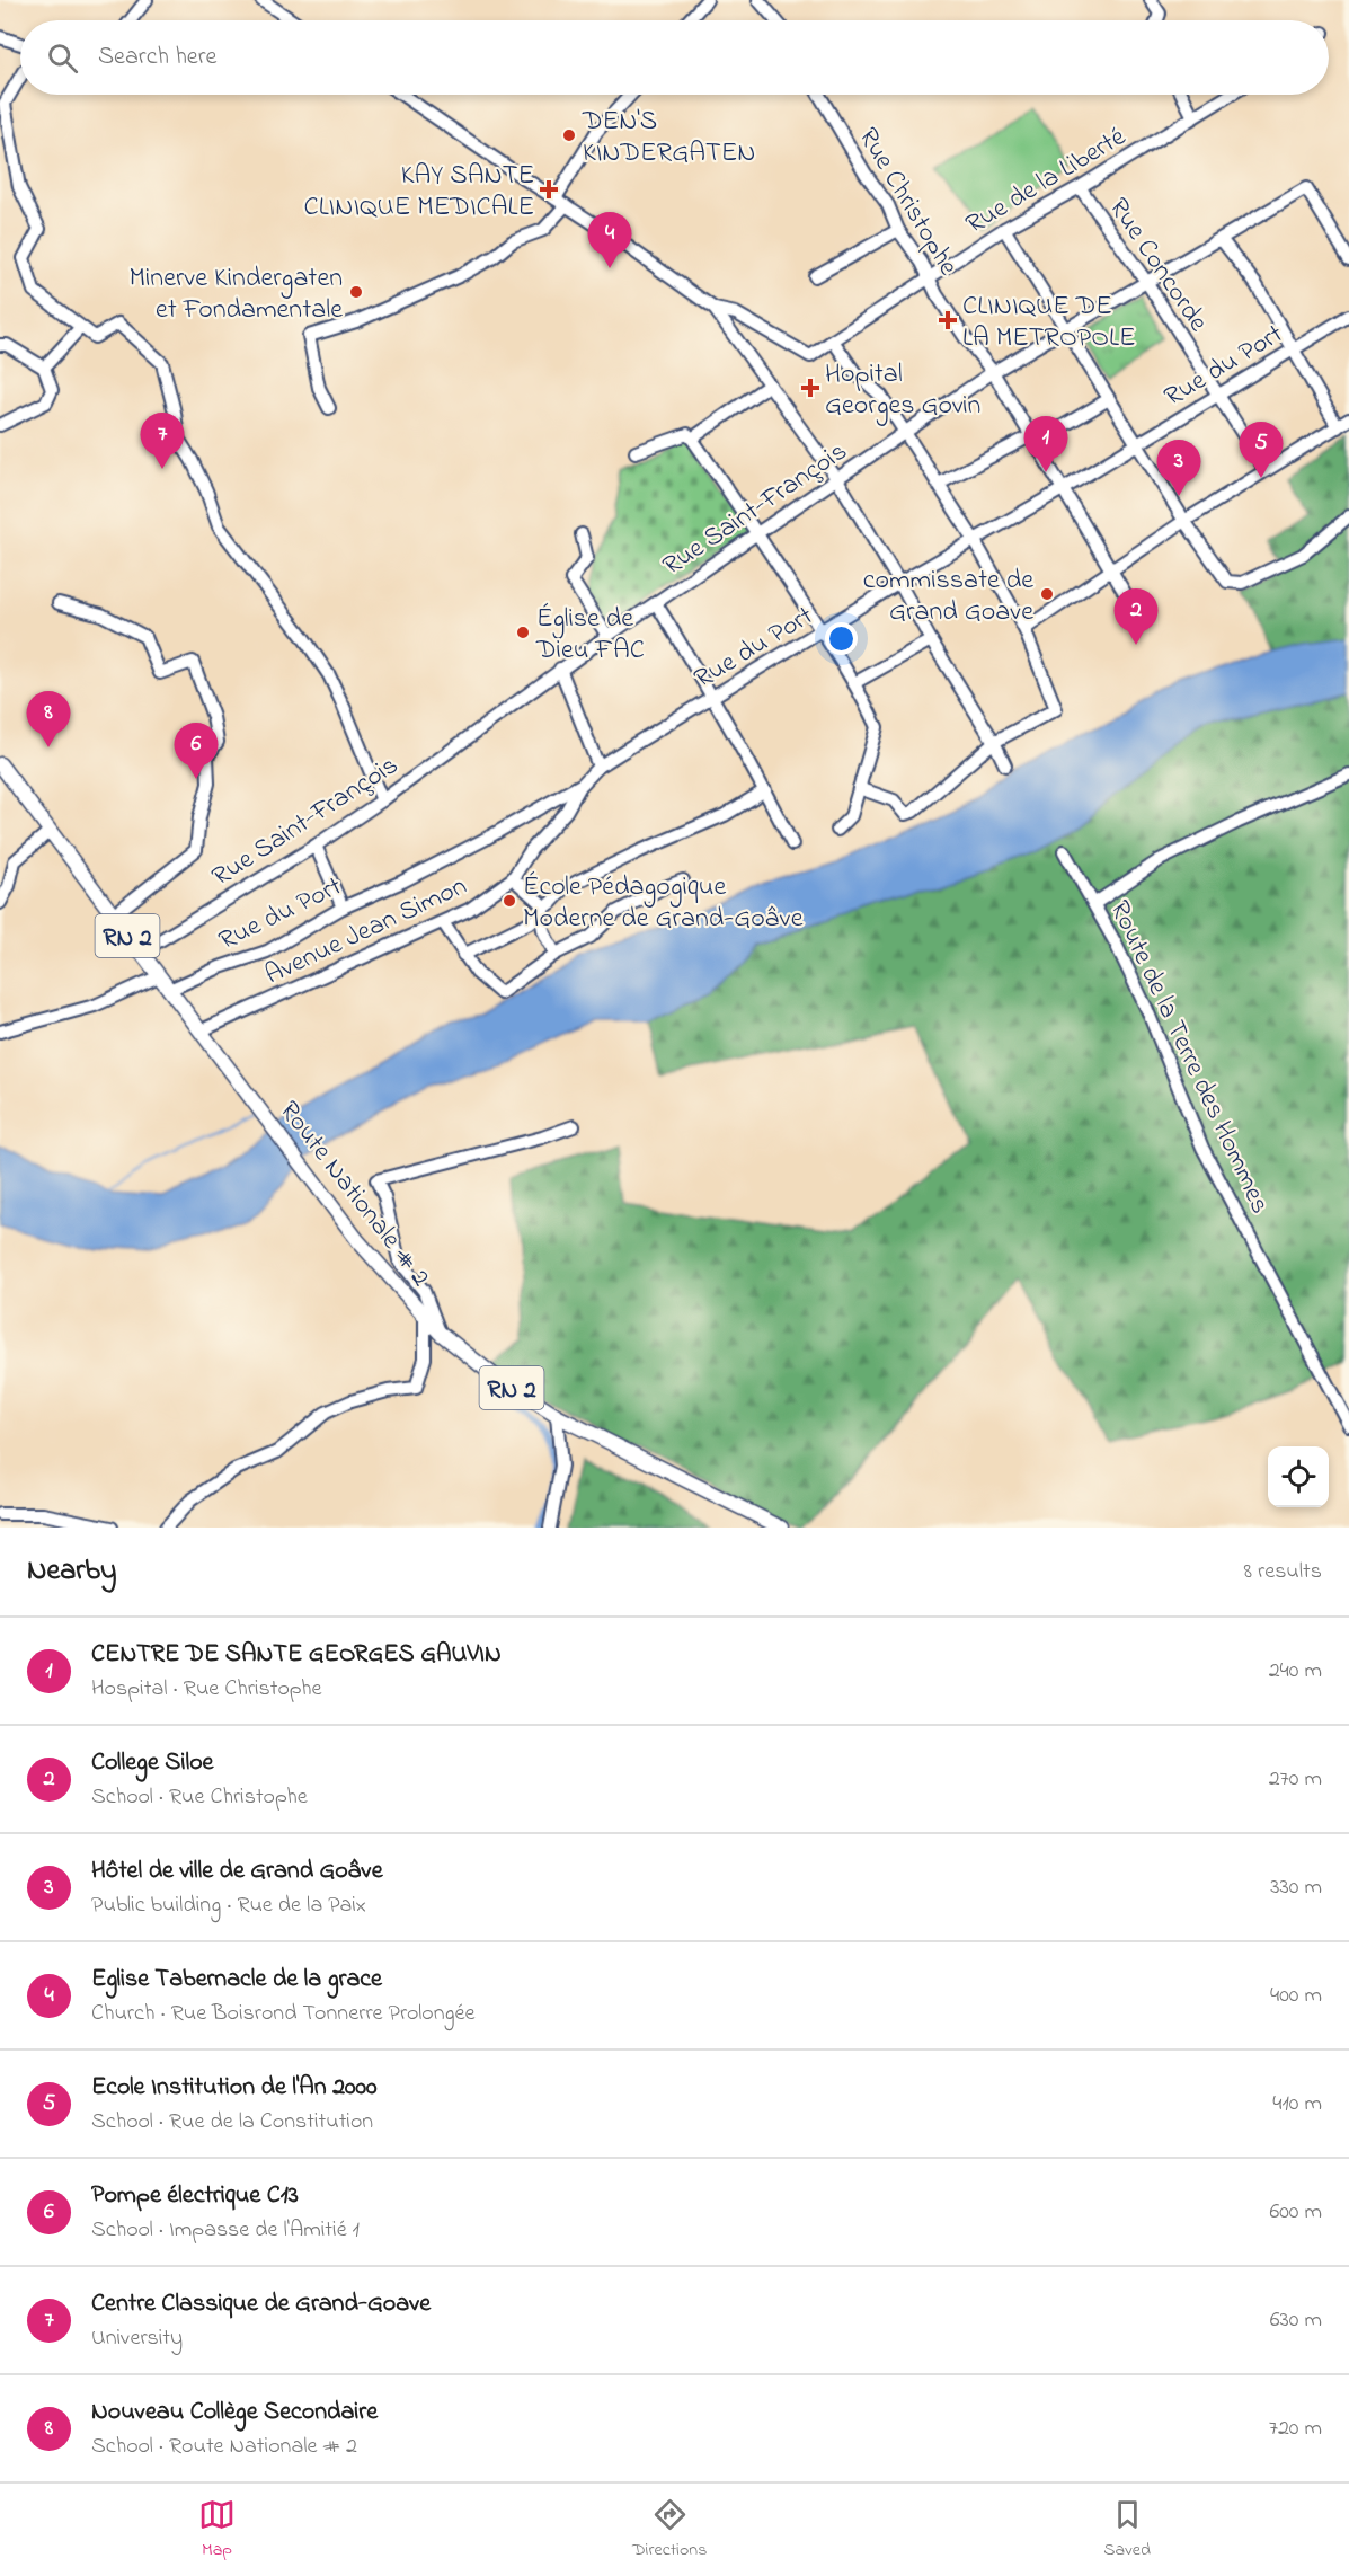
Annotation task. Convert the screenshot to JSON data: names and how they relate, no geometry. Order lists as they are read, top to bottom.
{
  "streets": {
    "main road": ["RN 2", "Route Nationale # 2"],
    "street": [
      "Rue de la Liberté",
      "Rue Christophe",
      "Rue Concorde",
      "Rue du Port",
      "Rue Saint-François",
      "Avenue Jean Simon",
      "Route de la Terre des Hommes"
    ]
  },
  "crossings": [
    ["Rue de la Liberté", "Rue Christophe"],
    ["Rue de la Liberté", "Rue Concorde"],
    ["Rue Christophe", "Rue du Port"],
    ["Rue Christophe", "Rue Saint-François"],
    ["Rue Concorde", "Rue du Port"],
    ["Rue Concorde", "Rue Saint-François"],
    ["Rue du Port", "Avenue Jean Simon"],
    ["Rue du Port", "Route Nationale # 2"],
    ["Rue Saint-François", "Route Nationale # 2"],
    ["Avenue Jean Simon", "Route Nationale # 2"]
  ],
  "places": {
    "other": [
      "DEN'S KINDERGATEN",
      "Minerve Kindergaten et Fondamentale",
      "commissate de Grand Goave",
      "Église de Dieu FAC",
      "École Pédagogique Moderne de Grand-Goâve"
    ],
    "health": ["KAY SANTE CLINIQUE MEDICALE", "CLINIQUE DE LA METROPOLE", "Hopital Georges Govin"]
  },
  "page": {
    "search": "Search here",
    "pins": [
      "4",
      "7",
      "1",
      "5",
      "3",
      "2",
      "8",
      "6"
    ],
    "heading": ["Nearby", "8 results"],
    "list": [
      {
        "mark": "1",
        "name": "CENTRE DE SANTE GEORGES GAUVIN",
        "note": "Hospital · Rue Christophe",
        "value": "240 m"
      },
      {
        "mark": "2",
        "name": "College Siloe",
        "note": "School · Rue Christophe",
        "value": "270 m"
      },
      {
        "mark": "3",
        "name": "Hôtel de ville de Grand Goâve",
        "note": "Public building · Rue de la Paix",
        "value": "330 m"
      },
      {
        "mark": "4",
        "name": "Eglise Tabernacle de la grace",
        "note": "Church · Rue Boisrond Tonnerre Prolongée",
        "value": "400 m"
      },
      {
        "mark": "5",
        "name": "Ecole Institution de l'An 2000",
        "note": "School · Rue de la Constitution",
        "value": "410 m"
      },
      {
        "mark": "6",
        "name": "Pompe électrique C13",
        "note": "School · Impasse de l'Amitié 1",
        "value": "600 m"
      },
      {
        "mark": "7",
        "name": "Centre Classique de Grand-Goave",
        "note": "University",
        "value": "630 m"
      },
      {
        "mark": "8",
        "name": "Nouveau Collège Secondaire",
        "note": "School · Route Nationale # 2",
        "value": "720 m"
      }
    ],
    "nav": ["Map", "Directions", "Saved"]
  }
}
